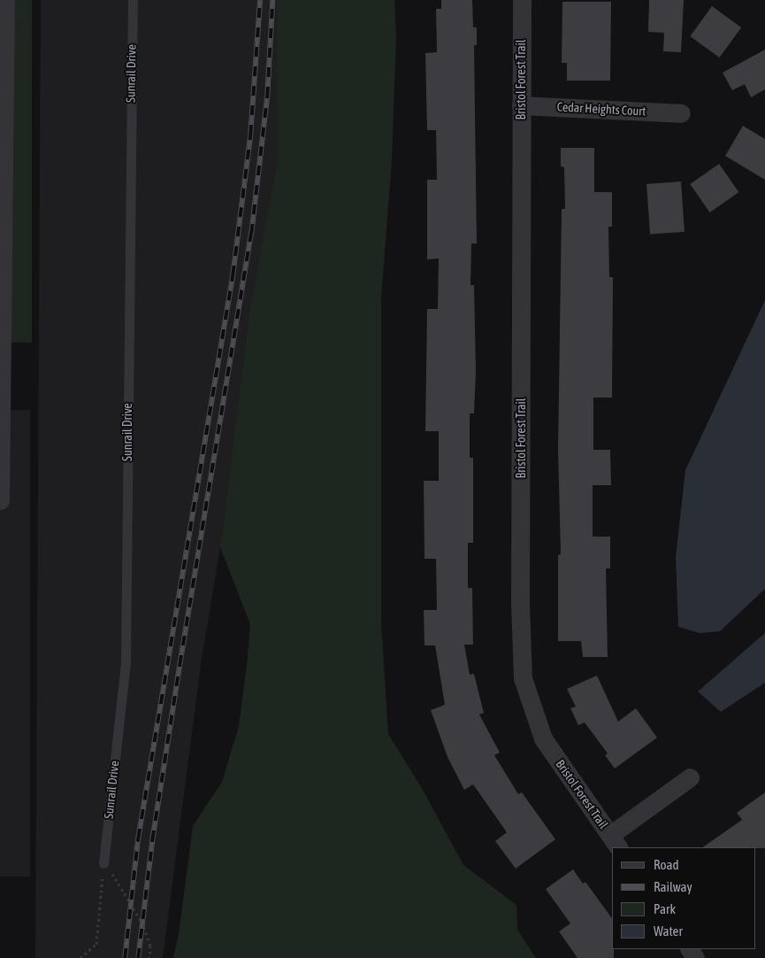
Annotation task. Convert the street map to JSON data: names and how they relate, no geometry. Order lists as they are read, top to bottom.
{
  "streets": {
    "street": ["Bristol Forest Trail", "Cedar Heights Court"],
    "lane": ["Sunrail Drive"]
  },
  "crossings": [
    ["Bristol Forest Trail", "Cedar Heights Court"]
  ],
  "legend": [
    "Road",
    "Railway",
    "Park",
    "Water"
  ]
}
